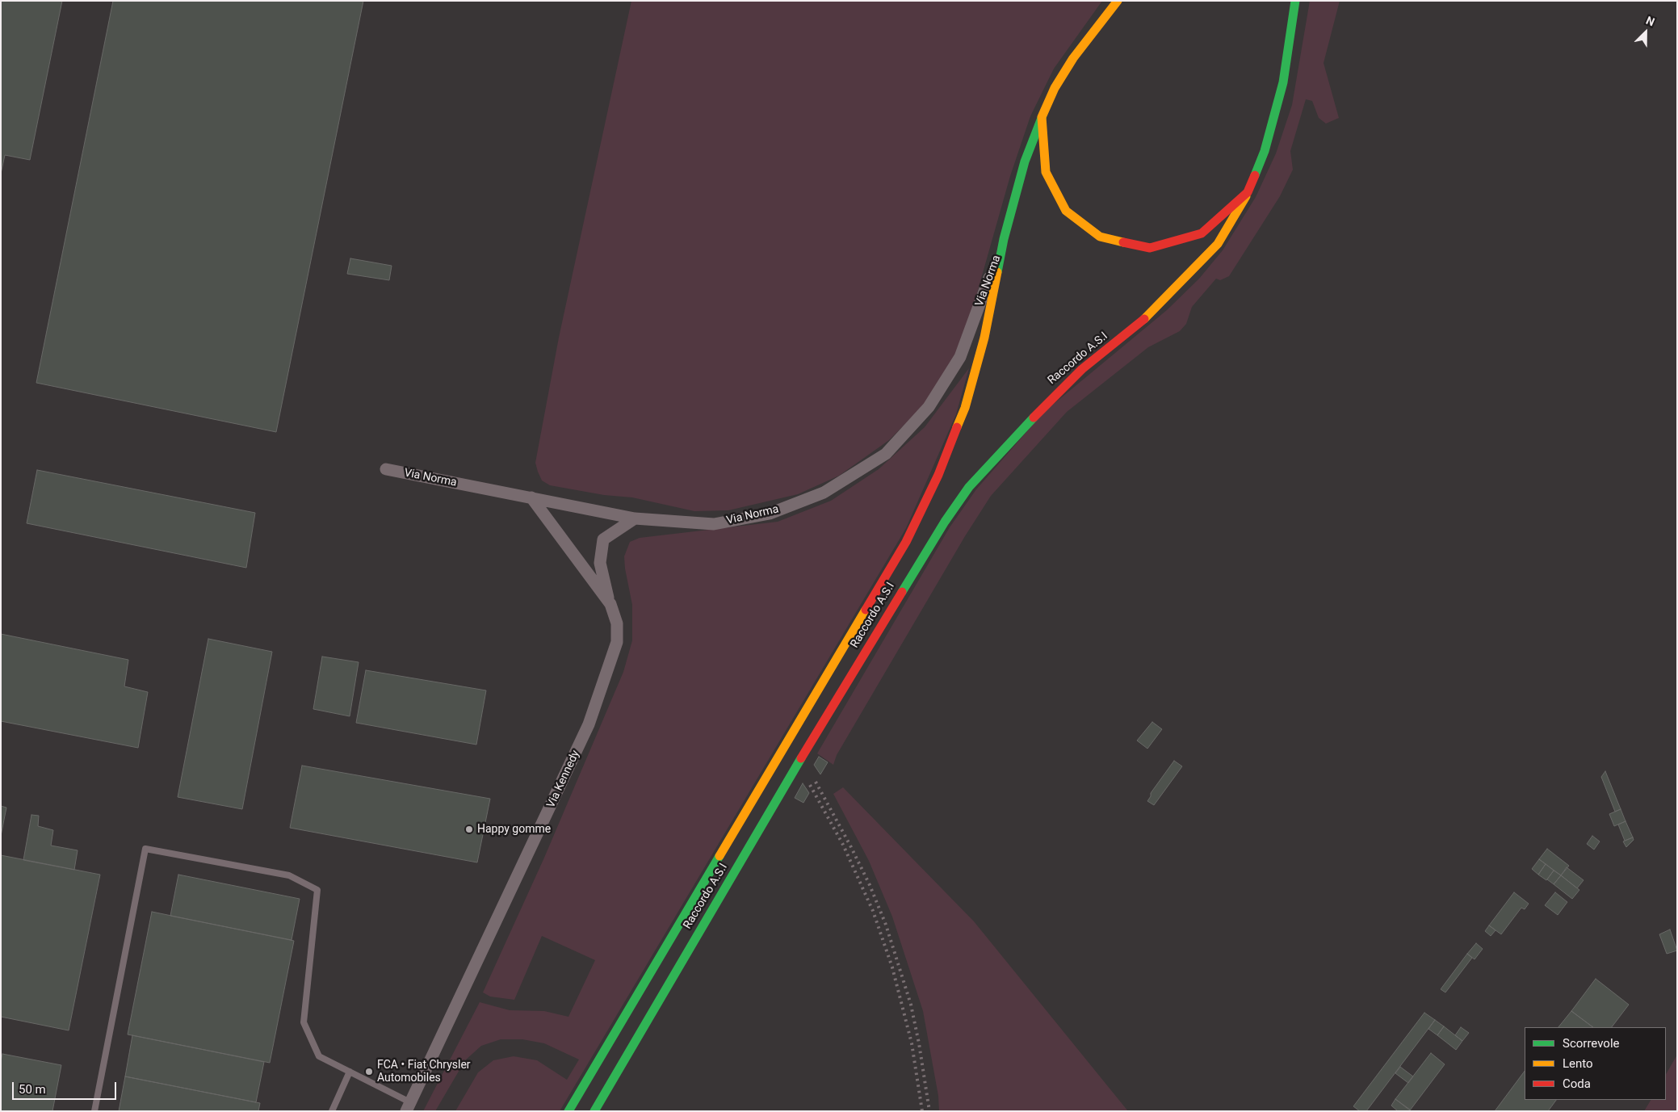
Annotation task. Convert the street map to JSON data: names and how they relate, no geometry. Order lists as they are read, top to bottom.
{
  "streets": {
    "street": ["Via Norma", "Raccordo A.S.I", "Via Kennedy"]
  },
  "crossings": [
    ["Via Norma", "Raccordo A.S.I"],
    ["Via Norma", "Via Kennedy"]
  ],
  "places": ["Happy gomme", "FCA • Fiat Chrysler Automobiles"],
  "legend": ["Scorrevole", "Lento", "Coda"],
  "scale_bar": "50 m",
  "north": "top right"
}
